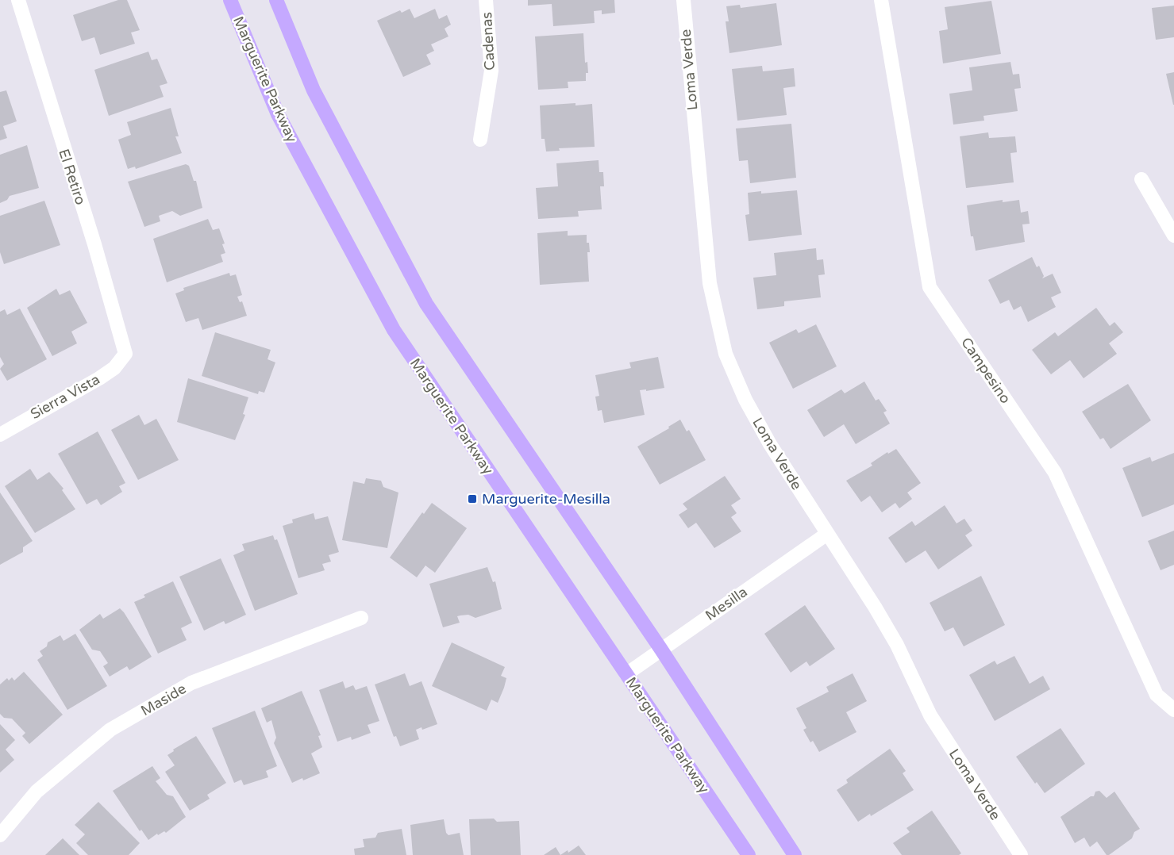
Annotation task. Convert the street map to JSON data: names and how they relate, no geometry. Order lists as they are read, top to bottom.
{
  "streets": {
    "main road": ["Marguerite Parkway"],
    "street": [
      "Cadenas",
      "Loma Verde",
      "El Retiro",
      "Campesino",
      "Sierra Vista",
      "Mesilla",
      "Maside"
    ]
  },
  "crossings": [
    ["Loma Verde", "Mesilla"],
    ["Marguerite Parkway", "Mesilla"],
    ["El Retiro", "Sierra Vista"]
  ],
  "places": {
    "transit": ["Marguerite-Mesilla"]
  }
}
